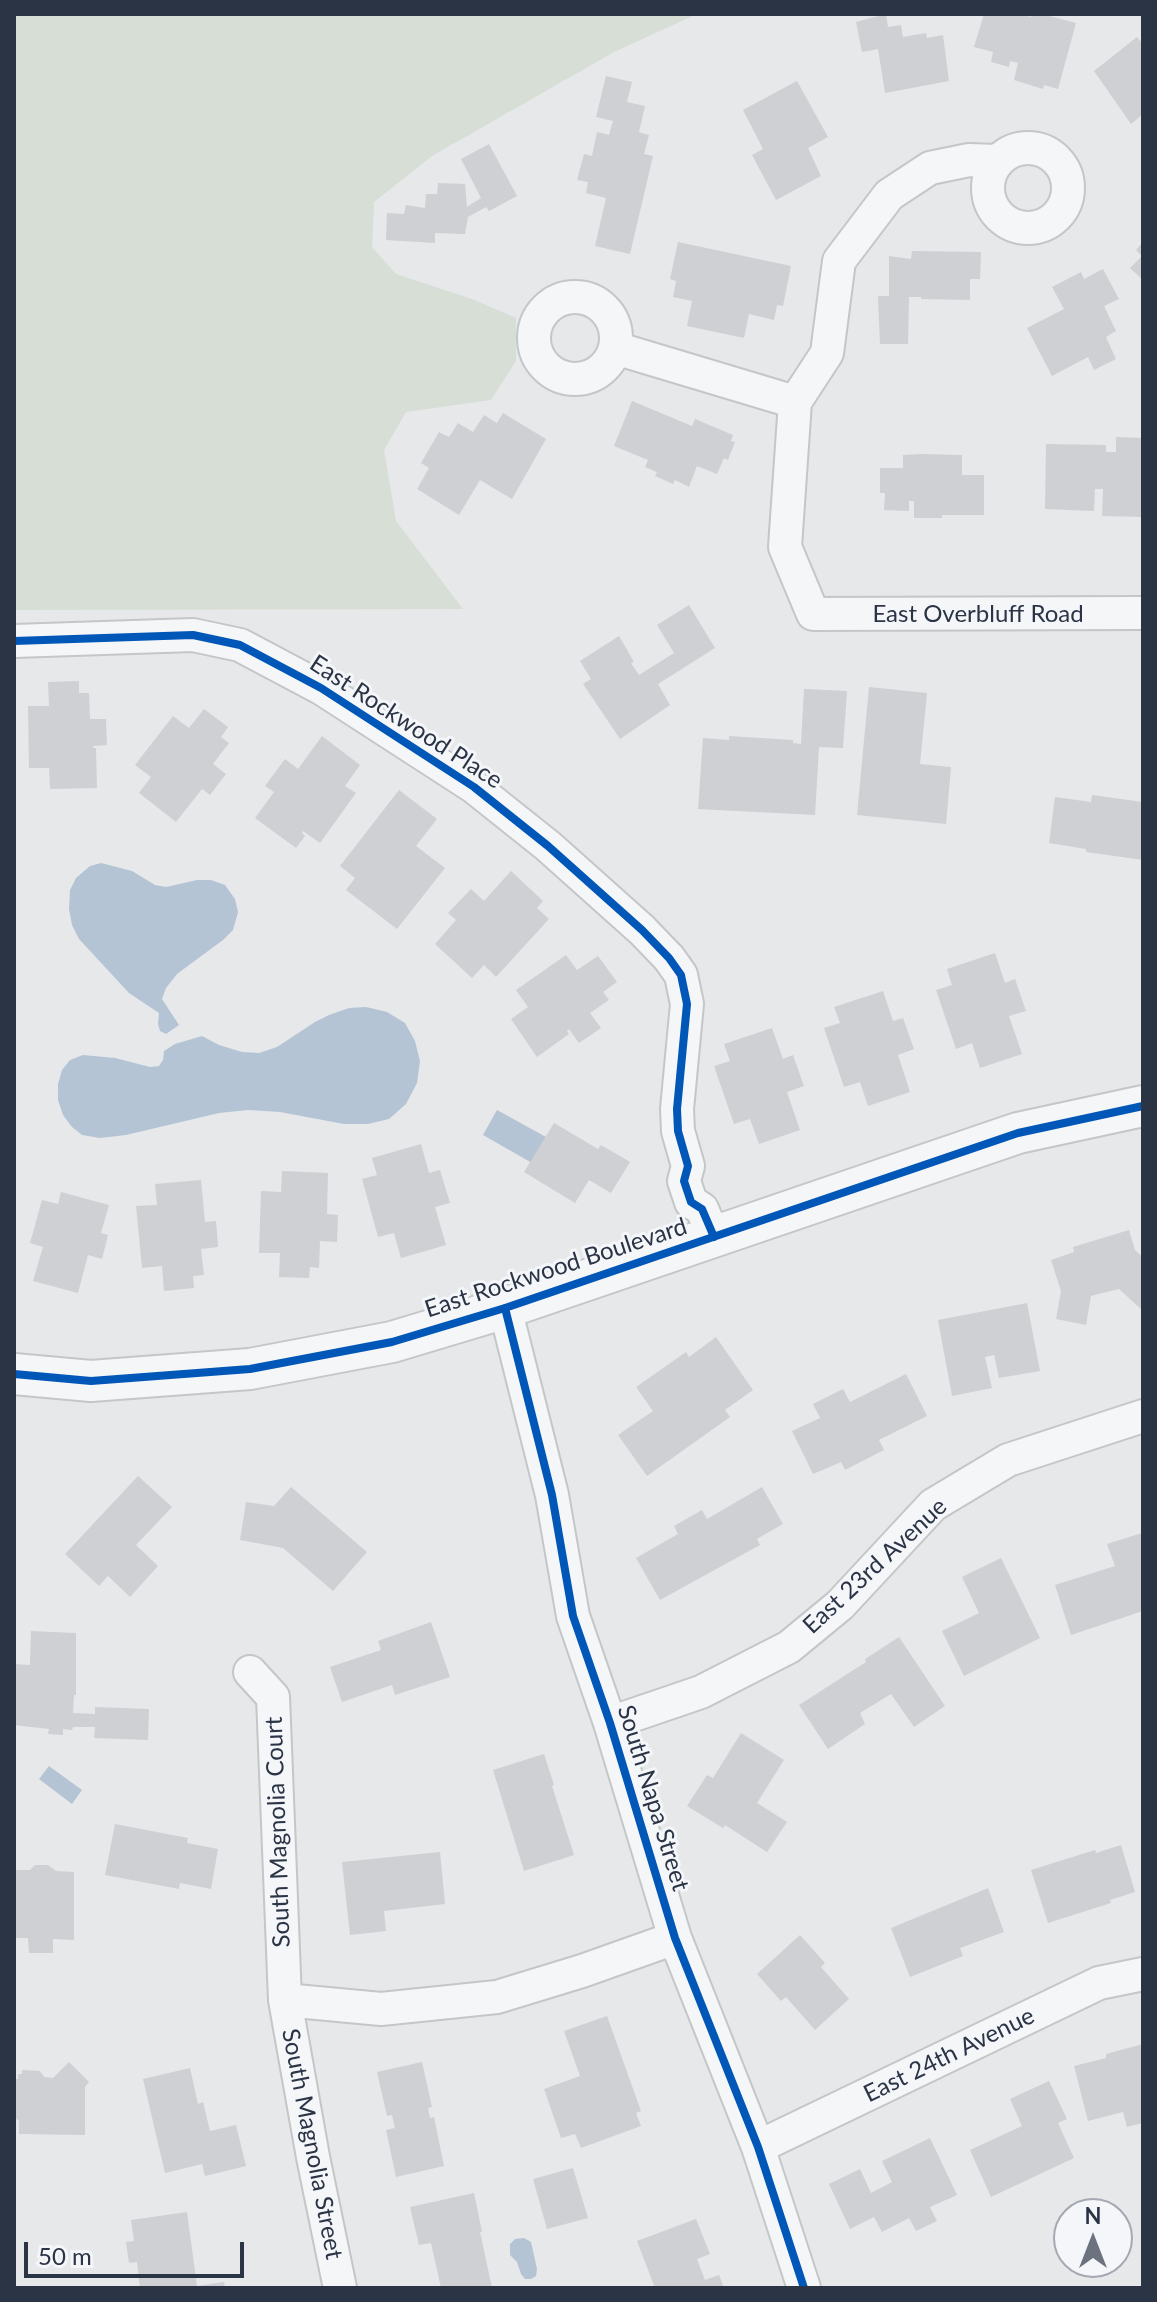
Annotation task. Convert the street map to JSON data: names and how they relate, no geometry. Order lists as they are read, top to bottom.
{
  "streets": {
    "street": [
      "East Overbluff Road",
      "East Rockwood Place",
      "East Rockwood Boulevard",
      "East 23rd Avenue",
      "South Napa Street",
      "South Magnolia Court",
      "East 24th Avenue",
      "South Magnolia Street"
    ]
  },
  "crossings": [
    ["East Rockwood Place", "East Rockwood Boulevard"],
    ["East Rockwood Boulevard", "South Napa Street"],
    ["East 23rd Avenue", "South Napa Street"],
    ["South Napa Street", "East 24th Avenue"],
    ["South Magnolia Court", "South Magnolia Street"]
  ],
  "scale_bar": "50 m",
  "north": "top"
}
